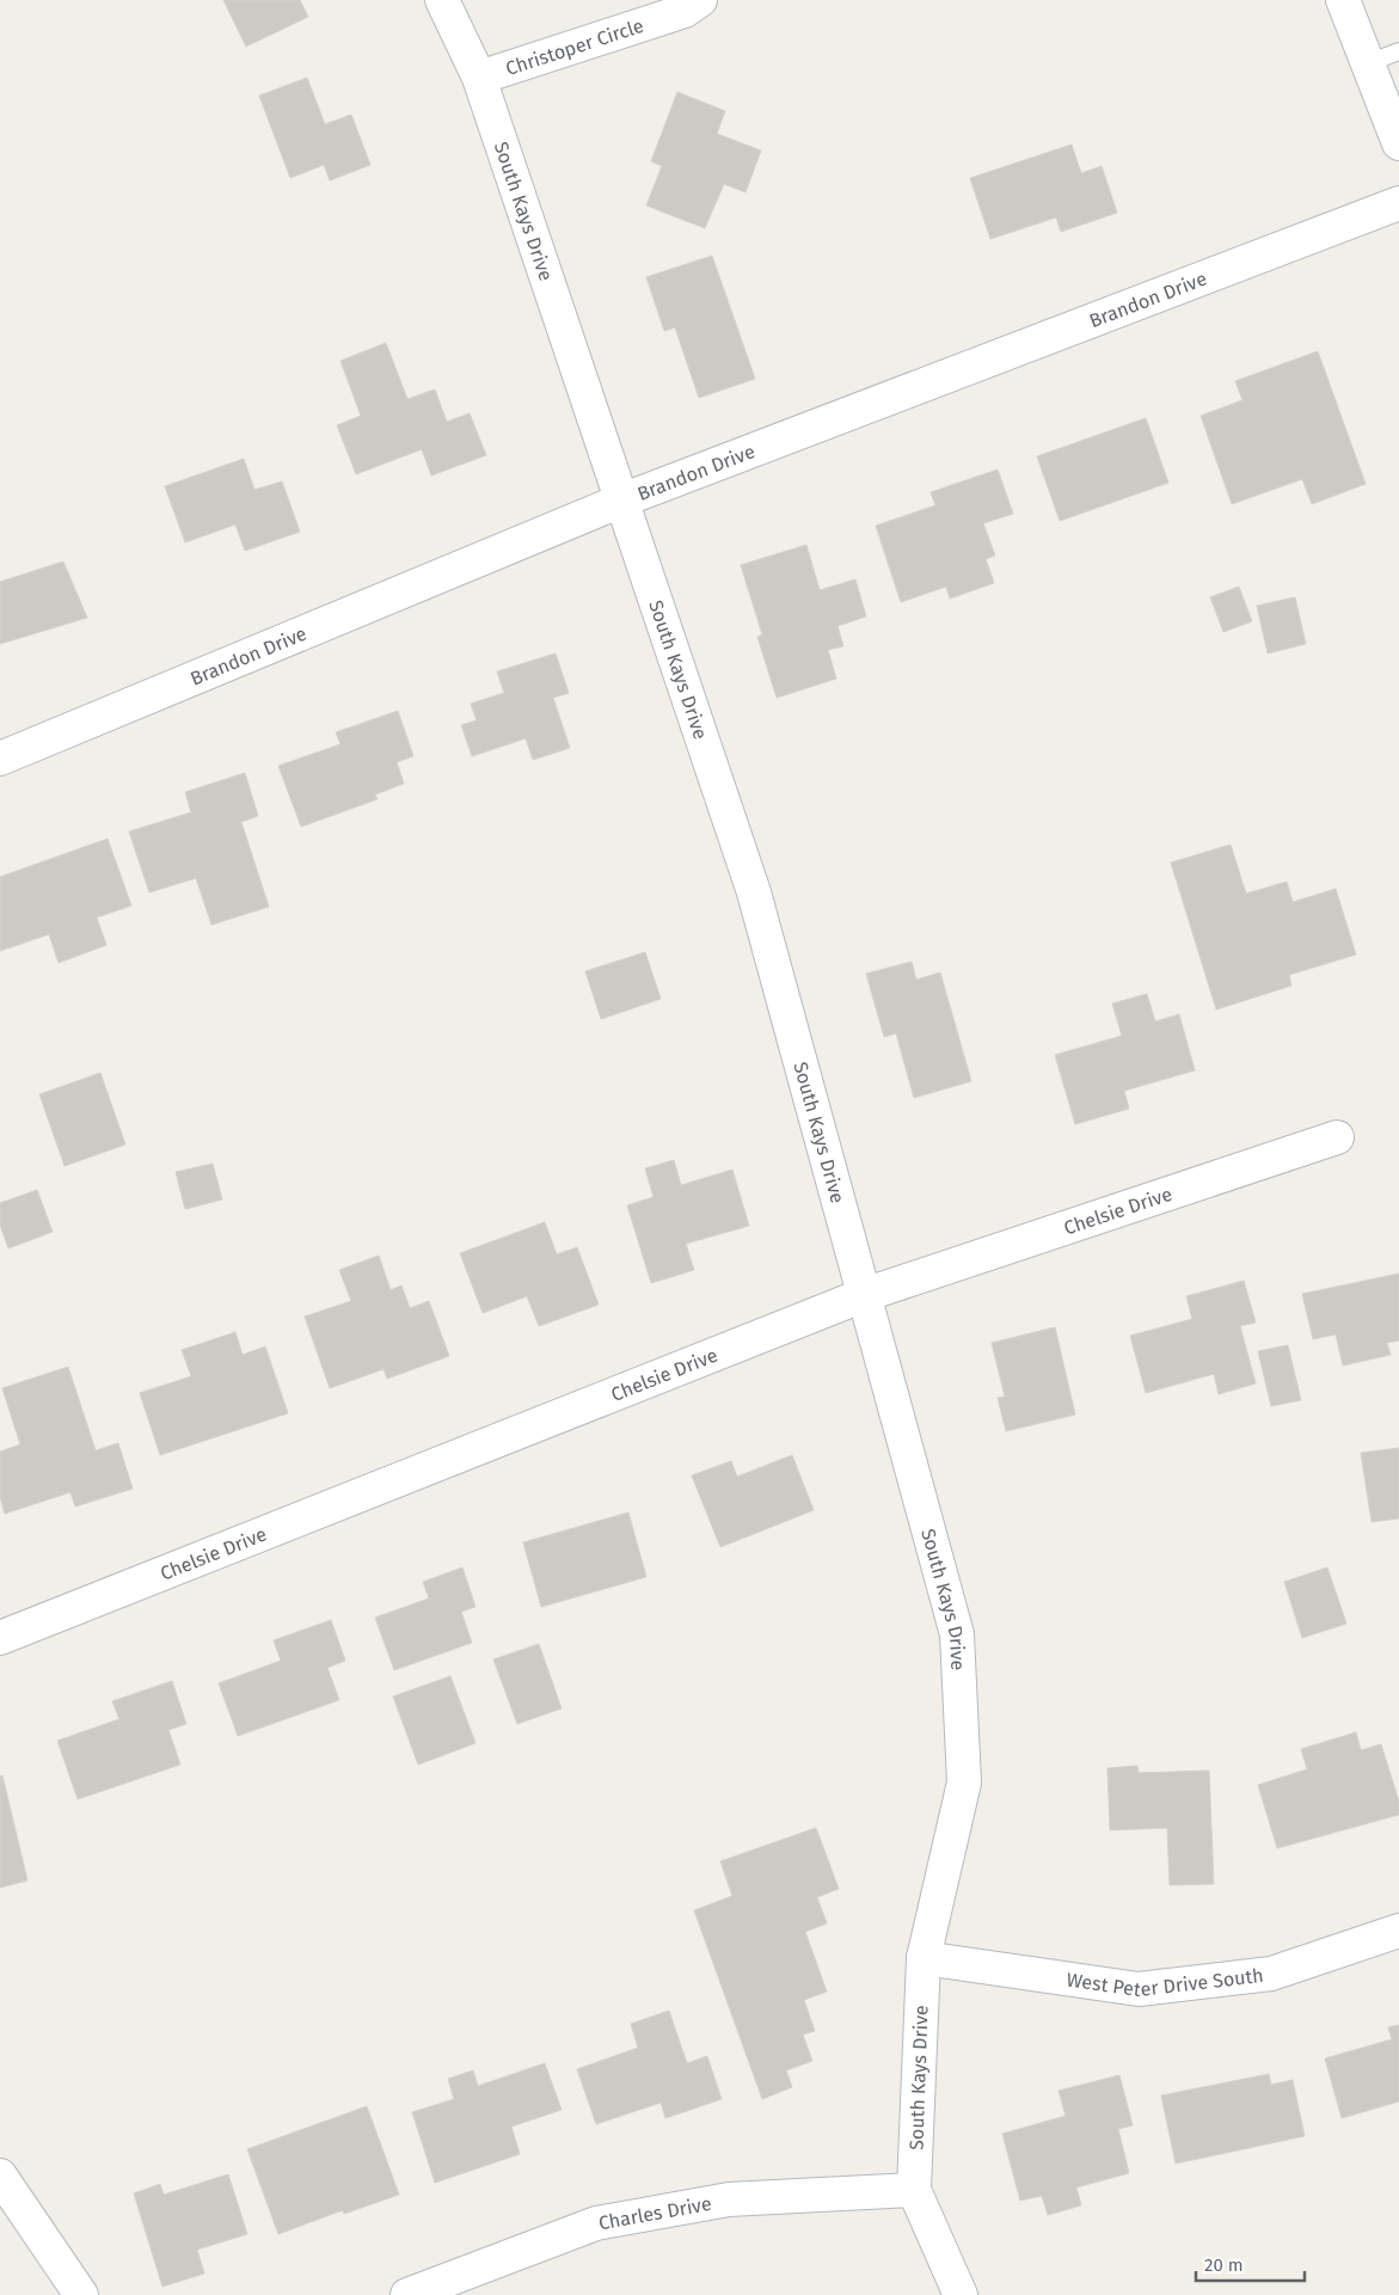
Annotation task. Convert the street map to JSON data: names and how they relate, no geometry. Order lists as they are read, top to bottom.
{
  "streets": {
    "street": [
      "Christoper Circle",
      "South Kays Drive",
      "Brandon Drive",
      "Chelsie Drive",
      "West Peter Drive South",
      "Charles Drive"
    ]
  },
  "crossings": [
    ["Christoper Circle", "South Kays Drive"],
    ["South Kays Drive", "Brandon Drive"],
    ["South Kays Drive", "Chelsie Drive"],
    ["South Kays Drive", "West Peter Drive South"],
    ["South Kays Drive", "Charles Drive"]
  ],
  "scale_bar": "20 m"
}
